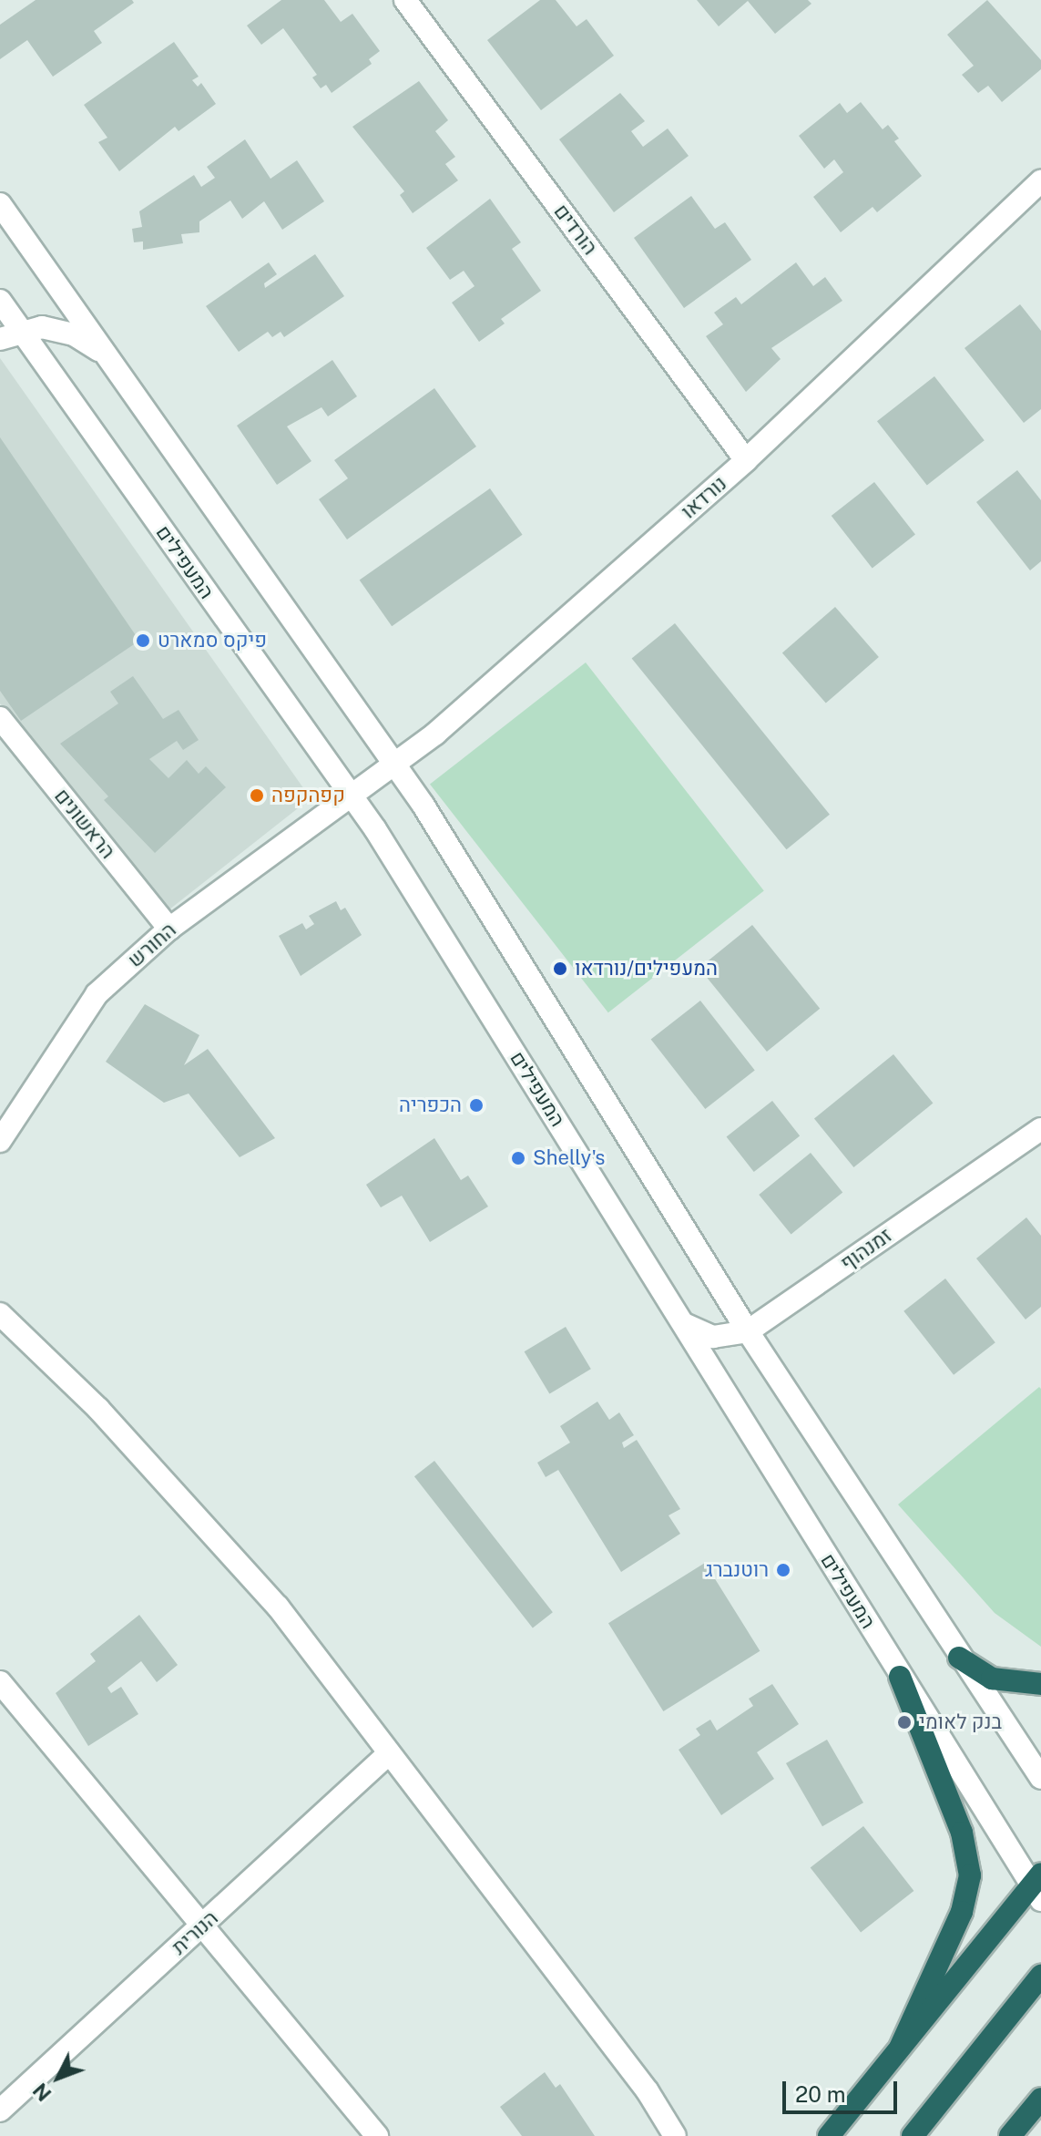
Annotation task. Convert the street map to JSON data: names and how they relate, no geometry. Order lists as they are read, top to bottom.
{
  "streets": {
    "street": [
      "הורדים",
      "נורדאו",
      "המעפילים",
      "הראשונים",
      "החורש",
      "זמנהוף",
      "הנורית"
    ]
  },
  "crossings": [
    ["הורדים", "נורדאו"],
    ["נורדאו", "המעפילים"],
    ["נורדאו", "החורש"],
    ["המעפילים", "החורש"],
    ["המעפילים", "זמנהוף"],
    ["הראשונים", "החורש"]
  ],
  "places": [
    "פיקס סמארט",
    "קפהקפה",
    "המעפילים/נורדאו",
    "הכפריה",
    "Shelly's",
    "רוטנברג",
    "בנק לאומי"
  ],
  "scale_bar": "20 m",
  "north": "bottom left"
}
